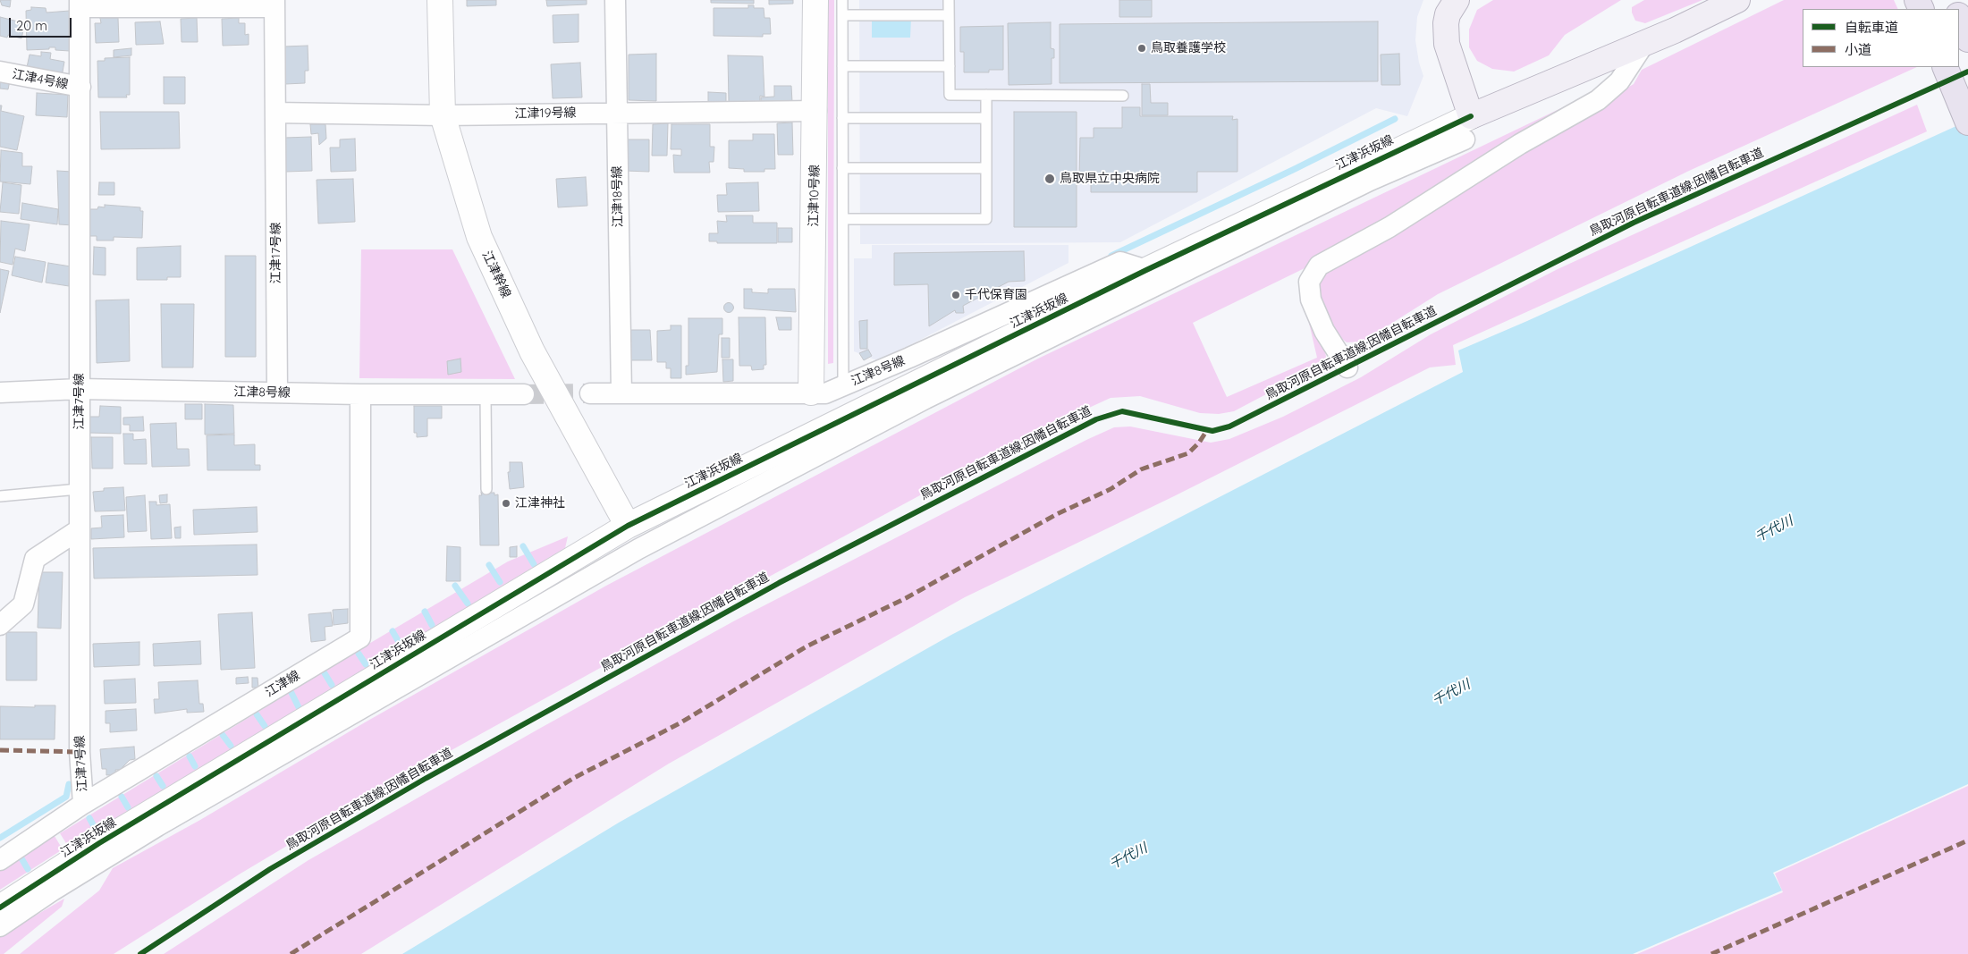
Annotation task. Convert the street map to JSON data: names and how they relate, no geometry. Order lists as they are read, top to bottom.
{
  "streets": {
    "street": [
      "江津4号線",
      "江津19号線",
      "江津浜坂線",
      "江津10号線",
      "江津18号線",
      "江津17号線",
      "江津幹線",
      "江津8号線",
      "江津7号線",
      "江津線"
    ],
    "cycle path": ["鳥取河原自転車道線;因幡自転車道"]
  },
  "crossings": [
    ["江津4号線", "江津7号線"],
    ["江津19号線", "江津10号線"],
    ["江津19号線", "江津18号線"],
    ["江津19号線", "江津17号線"],
    ["江津19号線", "江津幹線"],
    ["江津浜坂線", "江津幹線"],
    ["江津浜坂線", "江津8号線"],
    ["江津10号線", "江津8号線"],
    ["江津18号線", "江津8号線"],
    ["江津17号線", "江津8号線"],
    ["江津8号線", "江津7号線"],
    ["江津8号線", "江津線"],
    ["江津7号線", "江津線"]
  ],
  "water": ["千代川"],
  "places": [
    "鳥取養護学校",
    "鳥取県立中央病院",
    "千代保育園",
    "江津神社"
  ],
  "legend": ["自転車道", "小道"],
  "scale_bar": "20 m"
}
